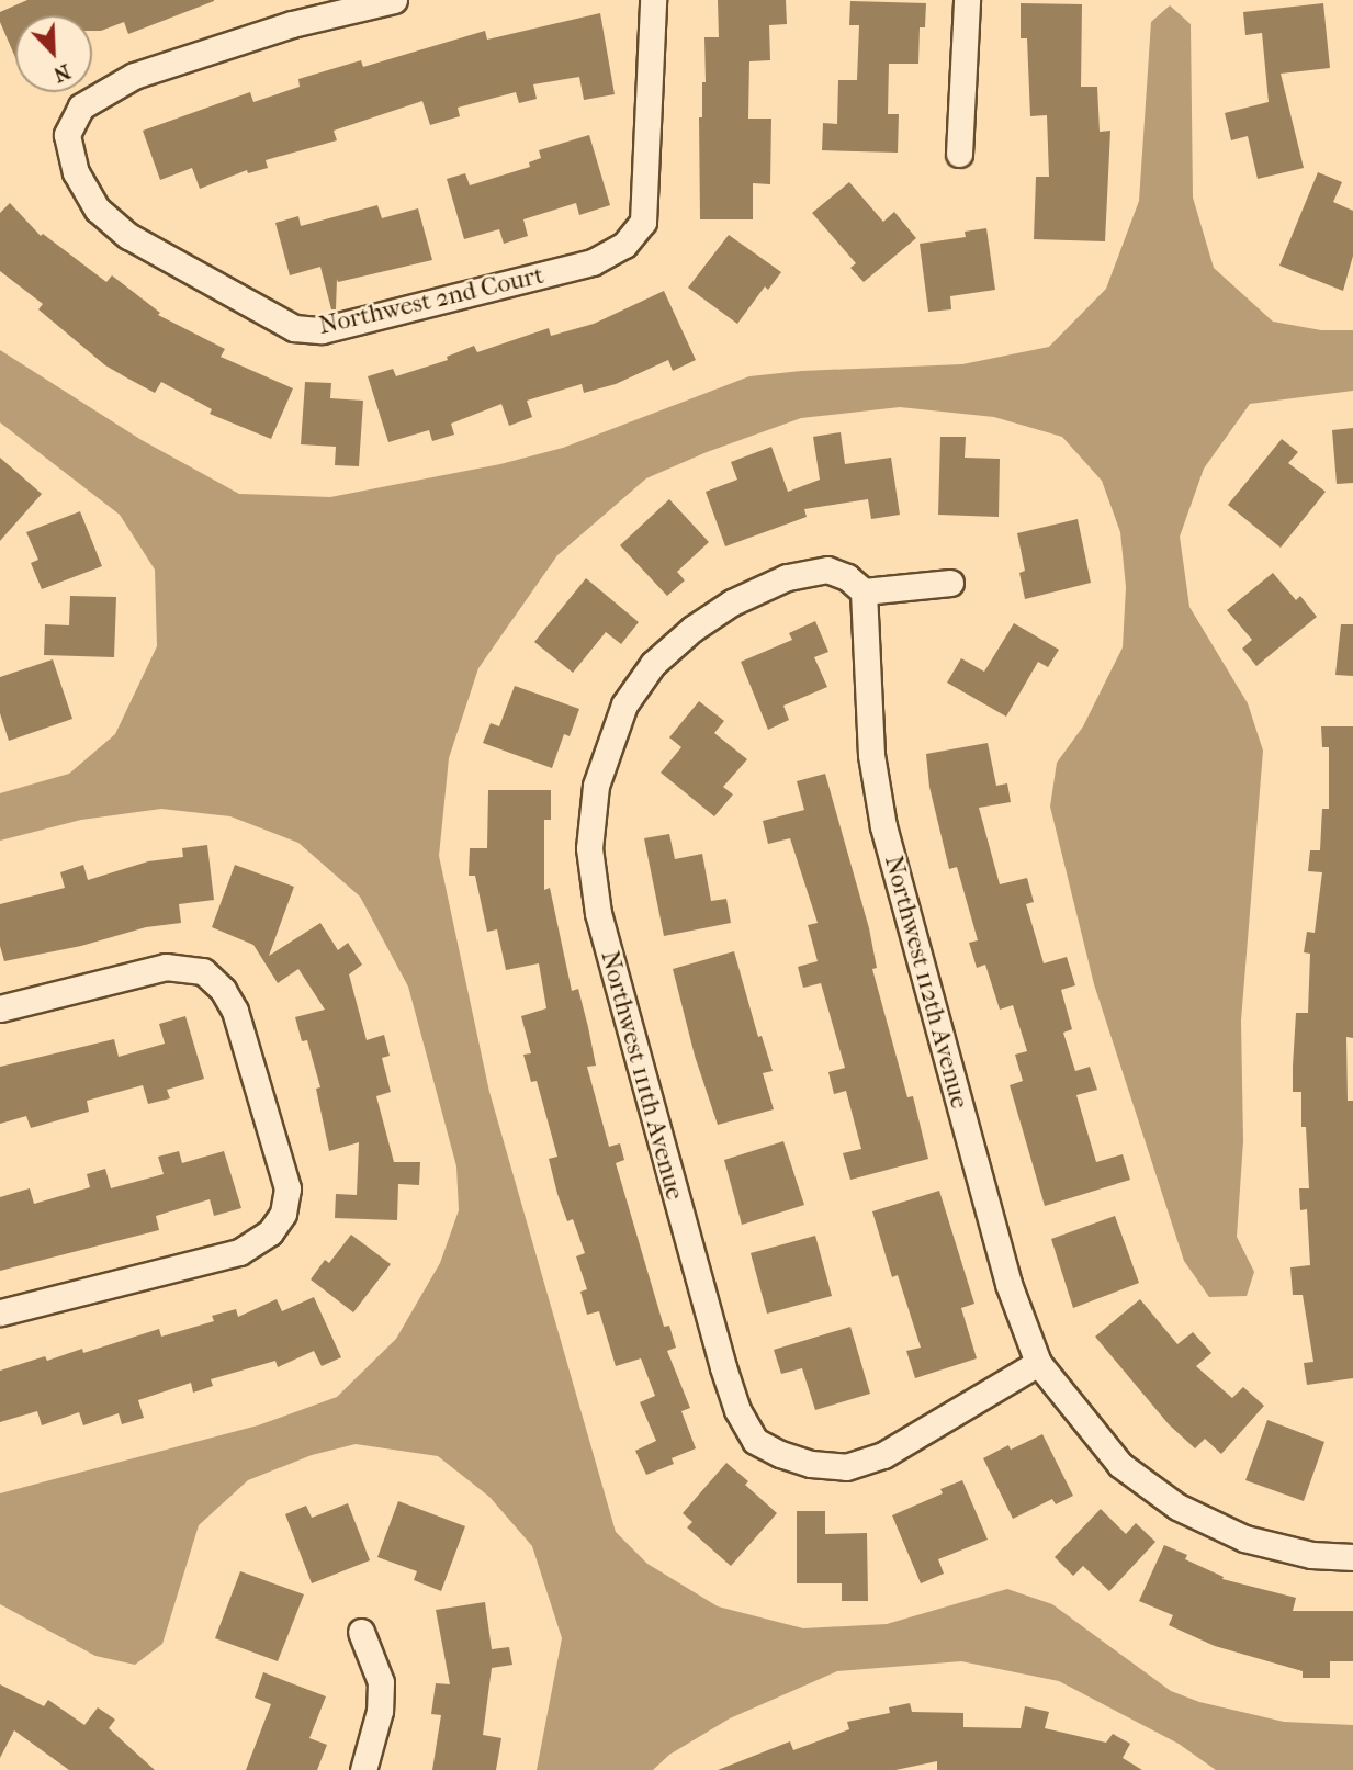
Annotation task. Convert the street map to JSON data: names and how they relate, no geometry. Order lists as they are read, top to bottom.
{
  "streets": {
    "street": ["Northwest 2nd Court", "Northwest 112th Avenue", "Northwest 111th Avenue"]
  },
  "crossings": [
    ["Northwest 112th Avenue", "Northwest 111th Avenue"]
  ],
  "north": "bottom right"
}
